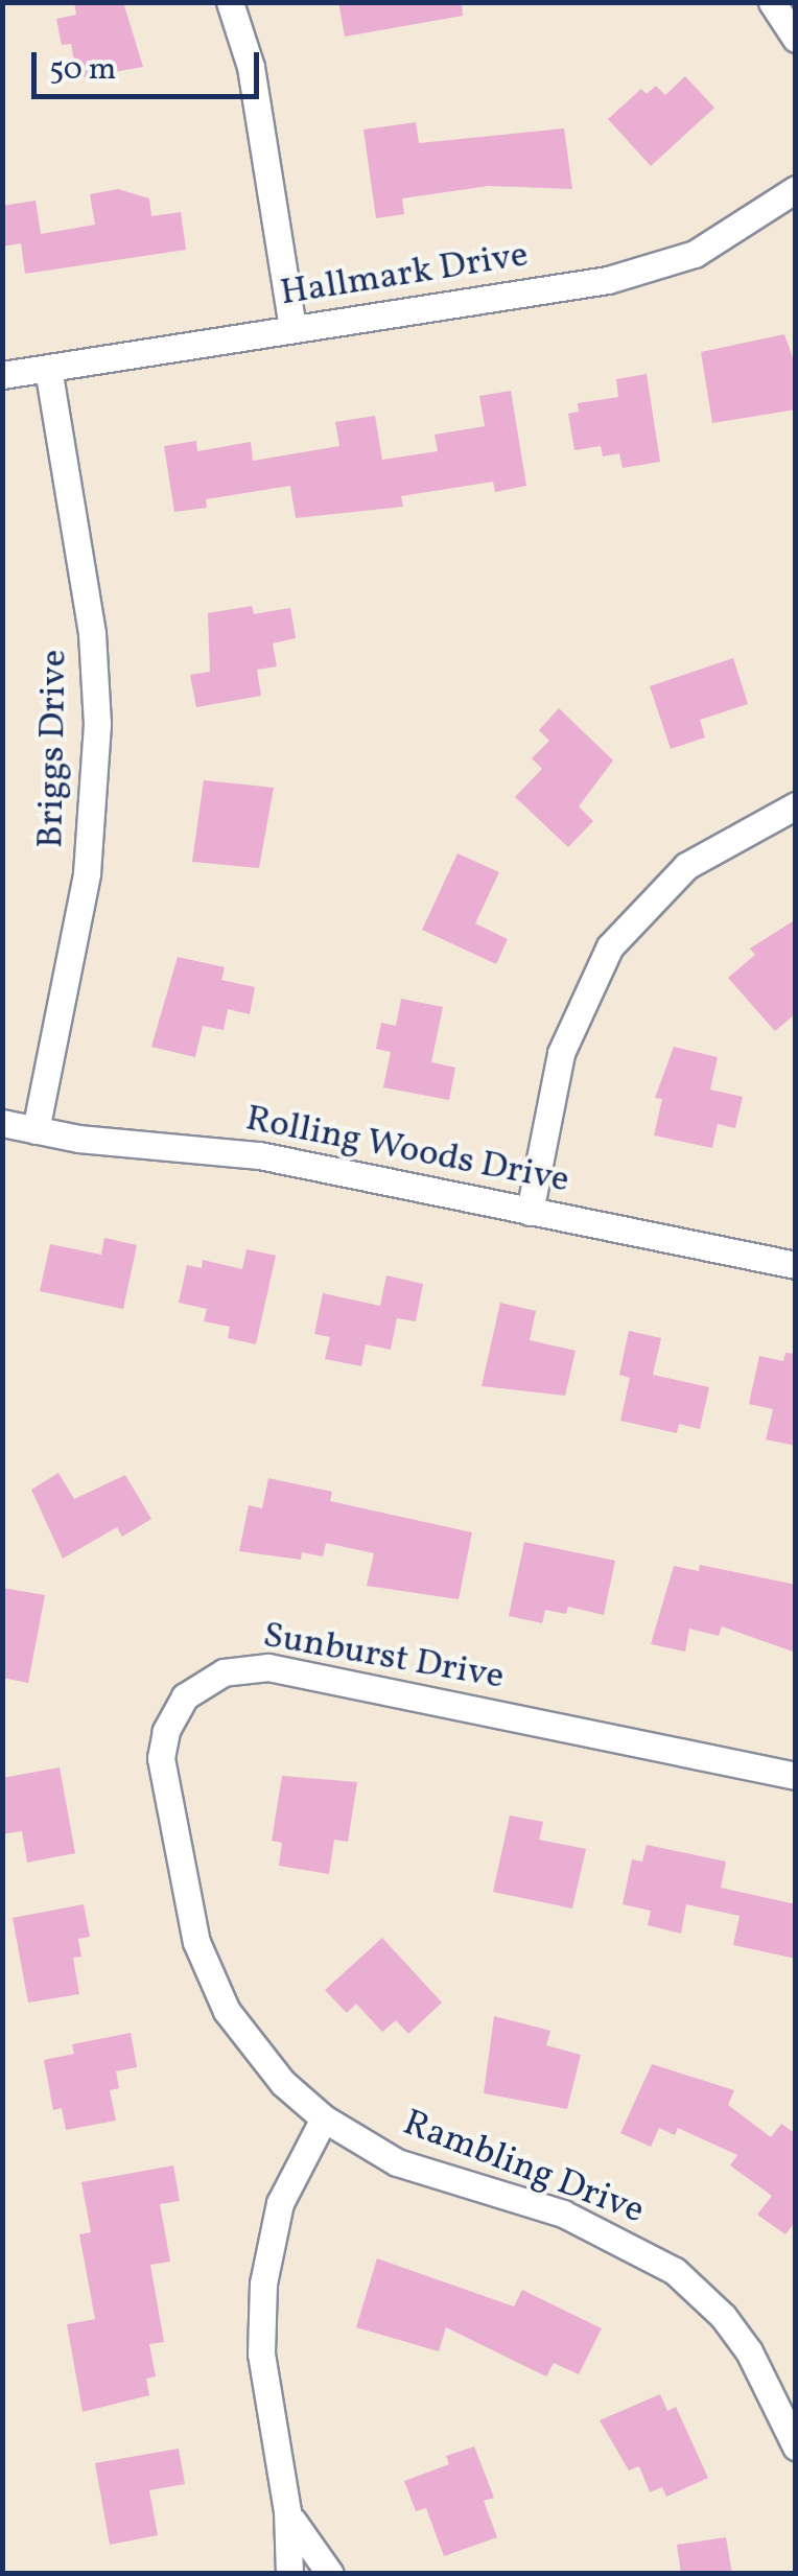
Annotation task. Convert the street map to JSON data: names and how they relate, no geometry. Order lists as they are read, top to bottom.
{
  "streets": {
    "street": [
      "Hallmark Drive",
      "Briggs Drive",
      "Rolling Woods Drive",
      "Sunburst Drive",
      "Rambling Drive"
    ]
  },
  "crossings": [
    ["Hallmark Drive", "Briggs Drive"],
    ["Briggs Drive", "Rolling Woods Drive"],
    ["Sunburst Drive", "Rambling Drive"]
  ],
  "scale_bar": "50 m"
}
